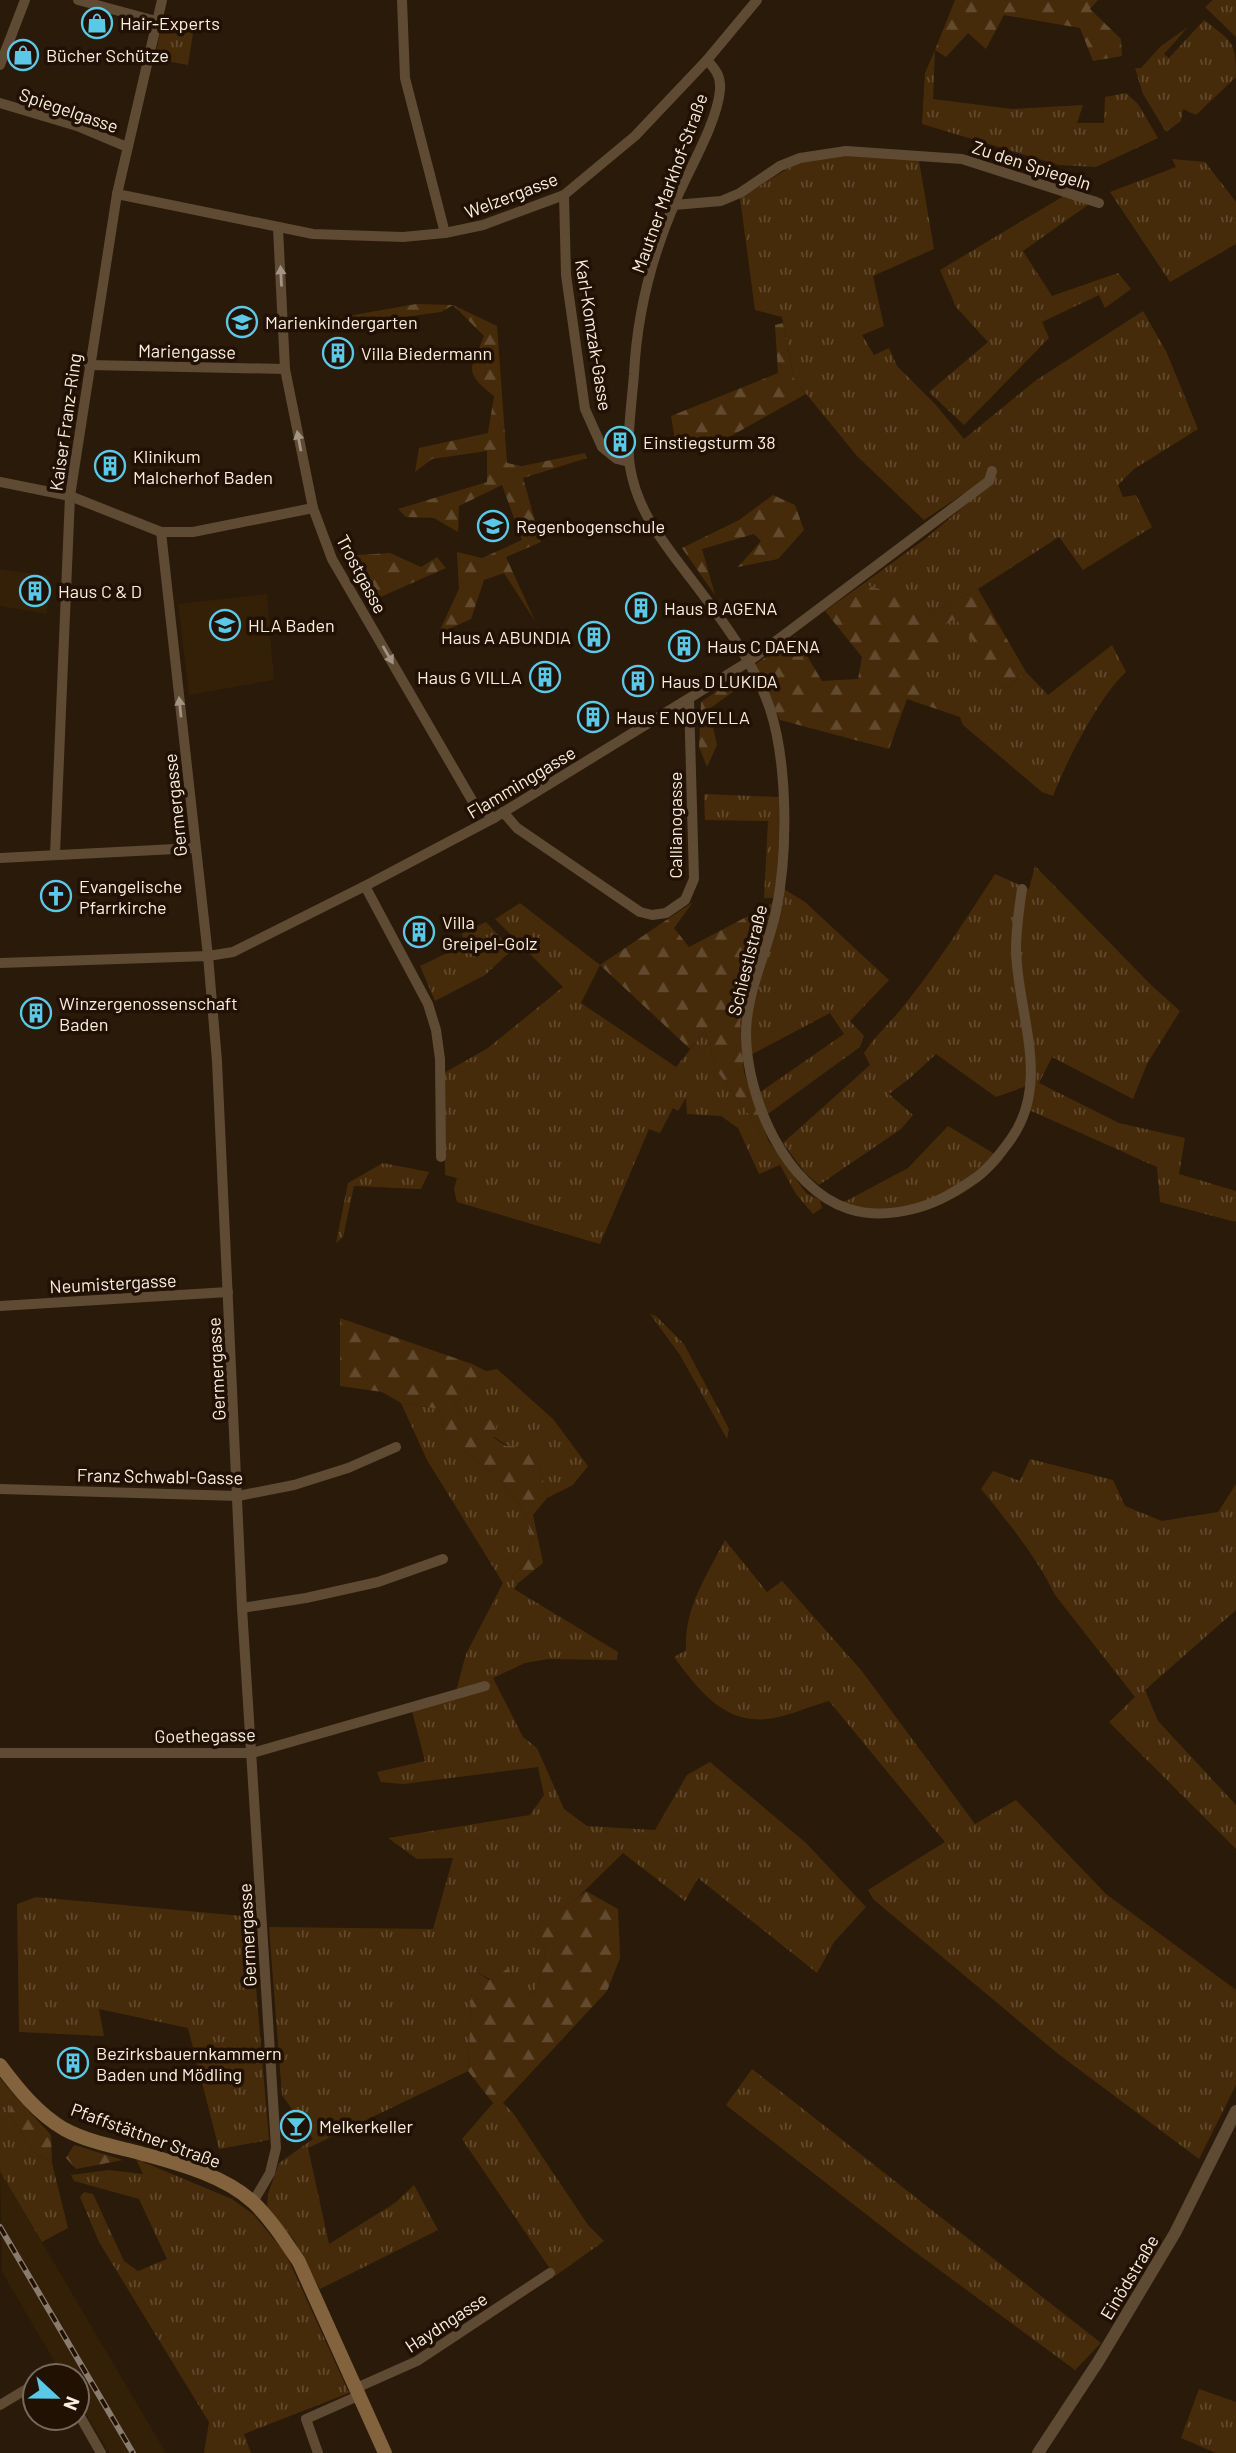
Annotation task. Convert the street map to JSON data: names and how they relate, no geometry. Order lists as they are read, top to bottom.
{
  "streets": {
    "main road": ["Pfaffstättner Straße"],
    "street": [
      "Spiegelgasse",
      "Zu den Spiegeln",
      "Mautner Markhof-Straße",
      "Welzergasse",
      "Karl-Komzak-Gasse",
      "Mariengasse",
      "Kaiser Franz-Ring",
      "Trostgasse",
      "Flamminggasse",
      "Germergasse",
      "Callianogasse",
      "Schiestlstraße",
      "Neumistergasse",
      "Franz Schwabl-Gasse",
      "Goethegasse",
      "Einödstraße",
      "Haydngasse"
    ]
  },
  "crossings": [
    ["Spiegelgasse", "Kaiser Franz-Ring"],
    ["Zu den Spiegeln", "Mautner Markhof-Straße"],
    ["Mautner Markhof-Straße", "Welzergasse"],
    ["Mautner Markhof-Straße", "Karl-Komzak-Gasse"],
    ["Mautner Markhof-Straße", "Flamminggasse"],
    ["Mautner Markhof-Straße", "Schiestlstraße"],
    ["Welzergasse", "Karl-Komzak-Gasse"],
    ["Welzergasse", "Kaiser Franz-Ring"],
    ["Welzergasse", "Trostgasse"],
    ["Mariengasse", "Kaiser Franz-Ring"],
    ["Mariengasse", "Trostgasse"],
    ["Trostgasse", "Flamminggasse"],
    ["Trostgasse", "Callianogasse"],
    ["Flamminggasse", "Germergasse"],
    ["Flamminggasse", "Callianogasse"],
    ["Flamminggasse", "Schiestlstraße"],
    ["Germergasse", "Neumistergasse"],
    ["Germergasse", "Franz Schwabl-Gasse"],
    ["Germergasse", "Goethegasse"],
    ["Germergasse", "Pfaffstättner Straße"],
    ["Pfaffstättner Straße", "Haydngasse"]
  ],
  "places": {
    "shop": ["Hair-Experts", "Bücher Schütze"],
    "school or university": ["Marienkindergarten", "Regenbogenschule", "HLA Baden"],
    "building": [
      "Villa Biedermann",
      "Einstiegsturm 38",
      "Klinikum Malcherhof Baden",
      "Haus C & D",
      "Haus B AGENA",
      "Haus A ABUNDIA",
      "Haus C DAENA",
      "Haus G VILLA",
      "Haus D LUKIDA",
      "Haus E NOVELLA",
      "Villa Greipel-Golz",
      "Winzergenossenschaft Baden",
      "Bezirksbauernkammern Baden und Mödling"
    ],
    "church": ["Evangelische Pfarrkirche"],
    "bar": ["Melkerkeller"]
  },
  "north": "right"
}
